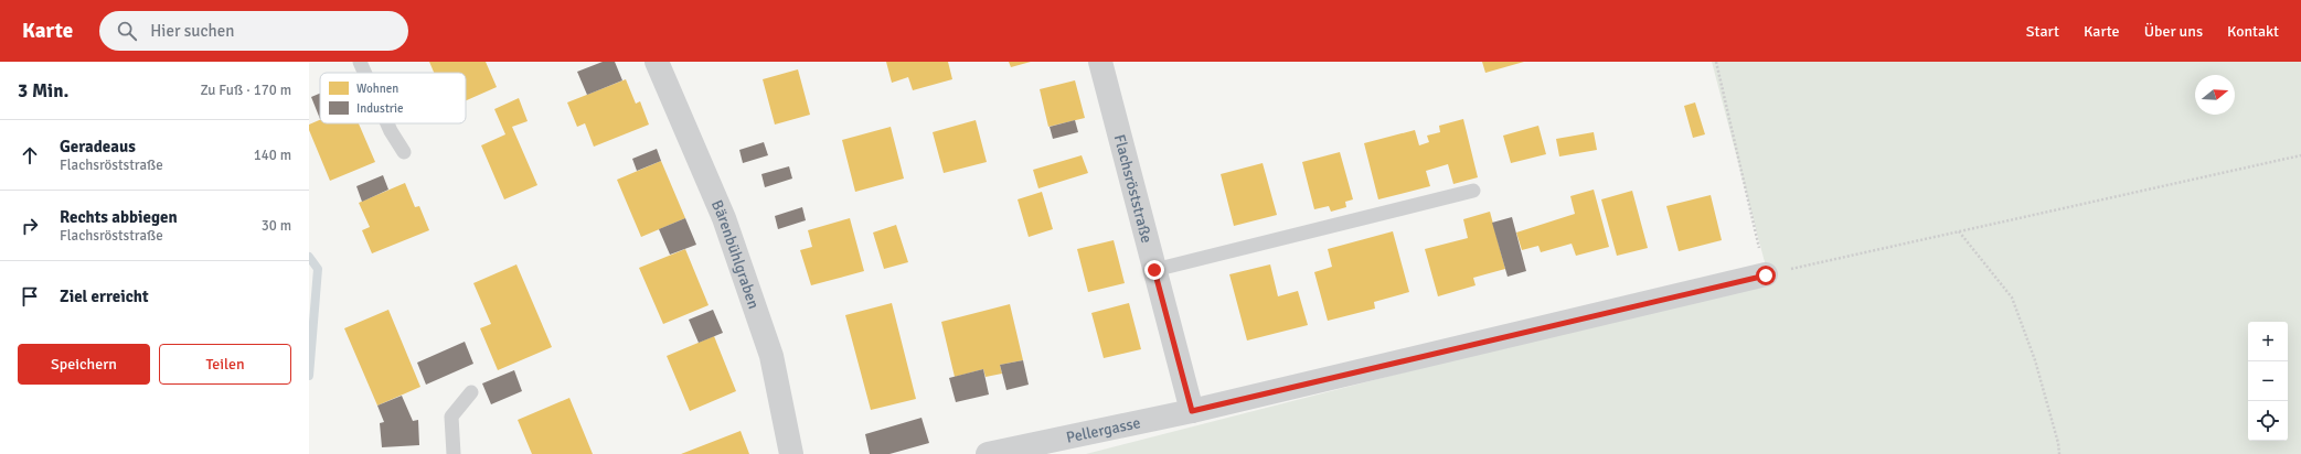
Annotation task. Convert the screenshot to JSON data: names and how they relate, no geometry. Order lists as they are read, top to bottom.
{
  "streets": {
    "street": ["Flachsröststraße", "Bärenbühlgraben", "Pellergasse"]
  },
  "crossings": [
    ["Flachsröststraße", "Pellergasse"]
  ],
  "legend": ["Wohnen", "Industrie"],
  "north": "right",
  "page": {
    "header": "Karte",
    "search": "Hier suchen",
    "nav": [
      "Start",
      "Karte",
      "Über uns",
      "Kontakt"
    ],
    "heading": ["3 Min.", "Zu Fuß · 170 m"],
    "list": [
      ["Geradeaus", "Flachsröststraße", "140 m"],
      ["Rechts abbiegen", "Flachsröststraße", "30 m"],
      "Ziel erreicht"
    ],
    "map_buttons": ["+", "−"],
    "buttons": ["Speichern", "Teilen"]
  }
}
